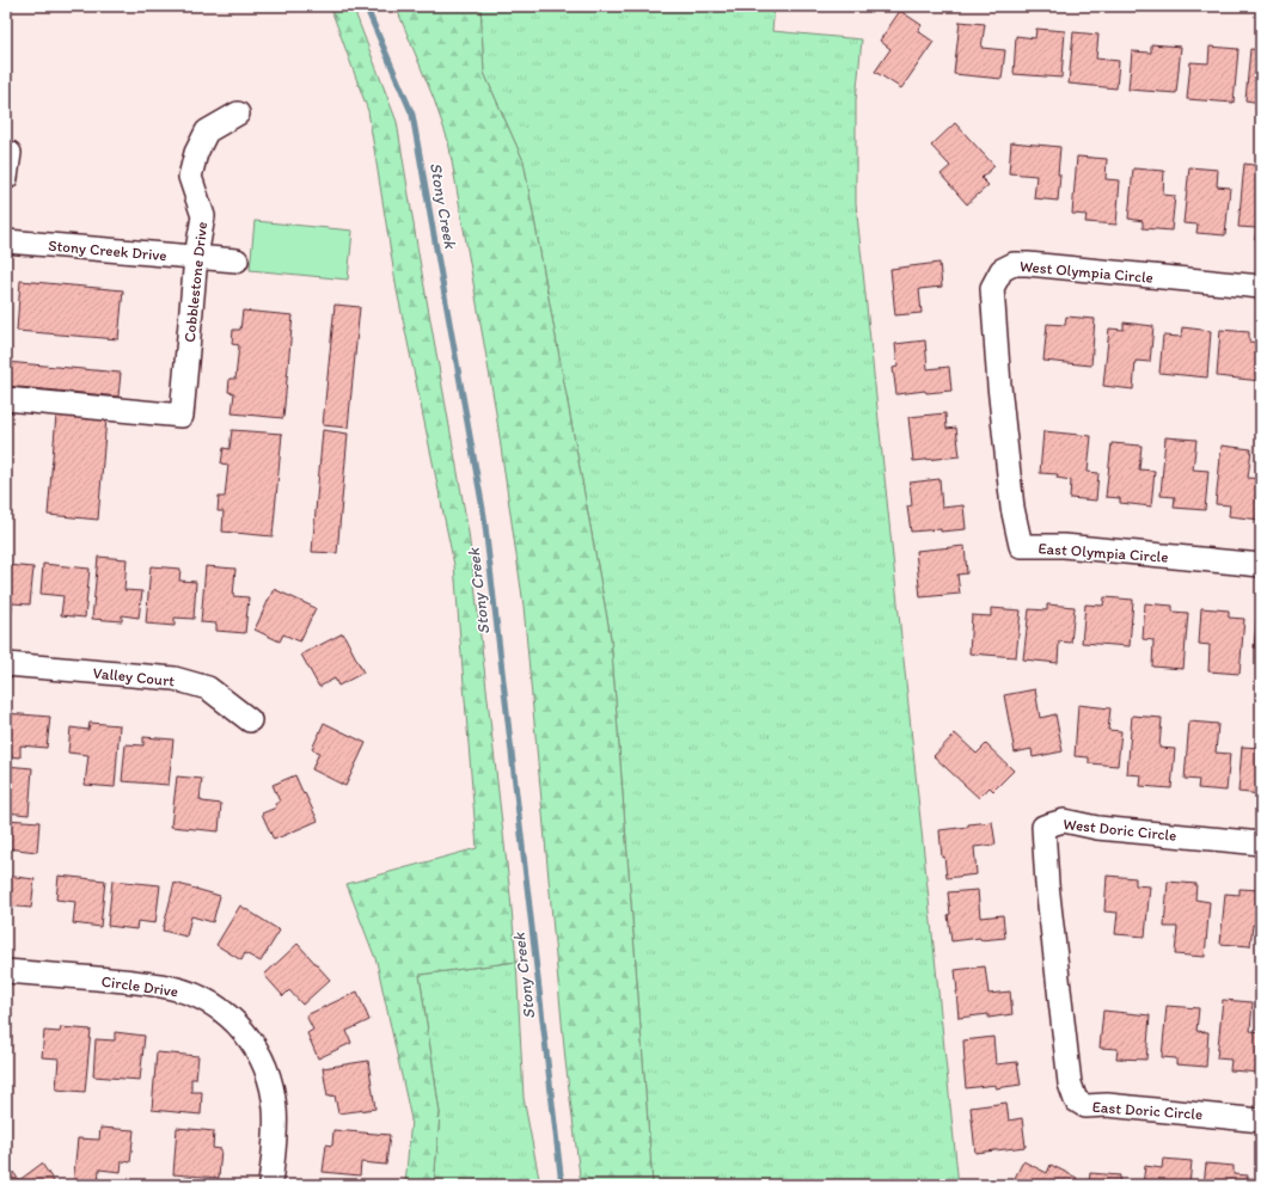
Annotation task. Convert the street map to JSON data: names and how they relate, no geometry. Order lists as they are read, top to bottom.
{
  "streets": {
    "street": [
      "Stony Creek Drive",
      "West Olympia Circle",
      "Cobblestone Drive",
      "East Olympia Circle",
      "Valley Court",
      "West Doric Circle",
      "Circle Drive",
      "East Doric Circle"
    ]
  },
  "crossings": [
    ["Stony Creek Drive", "Cobblestone Drive"],
    ["West Olympia Circle", "East Olympia Circle"],
    ["West Doric Circle", "East Doric Circle"]
  ],
  "water": ["Stony Creek"]
}
